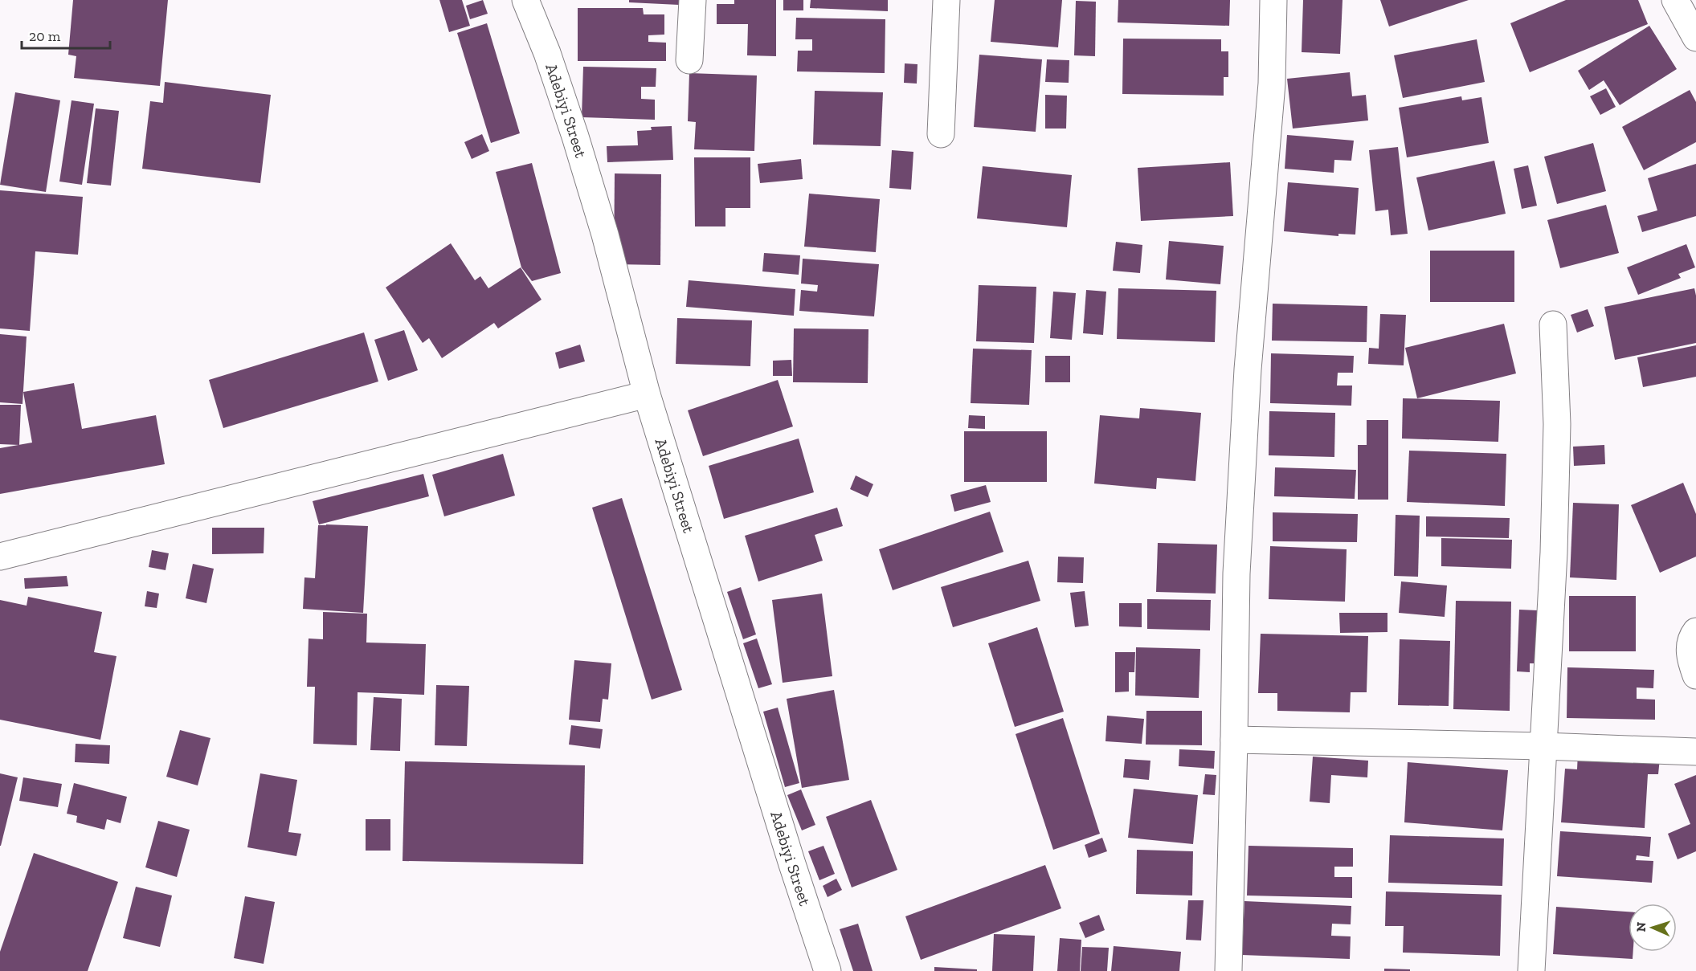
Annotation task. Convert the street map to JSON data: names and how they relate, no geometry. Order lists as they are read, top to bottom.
{
  "streets": {
    "street": ["Adebiyi Street"]
  },
  "scale_bar": "20 m",
  "north": "left"
}
